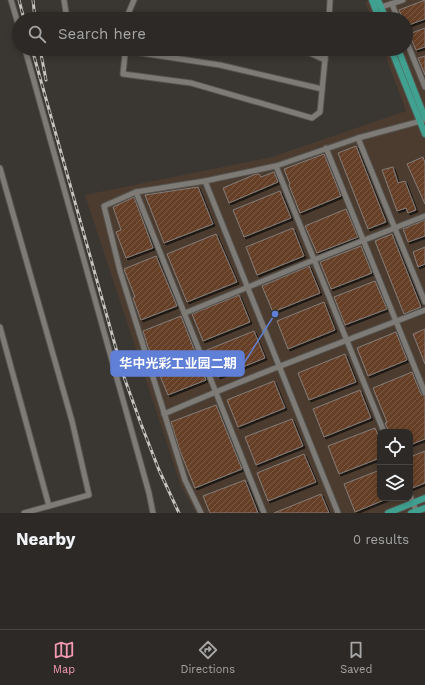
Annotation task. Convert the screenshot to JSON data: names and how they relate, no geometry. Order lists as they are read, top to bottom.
{
  "places": ["华中光彩工业园二期"],
  "page": {
    "search": "Search here",
    "heading": ["Nearby", "0 results"],
    "nav": ["Map", "Directions", "Saved"]
  }
}
